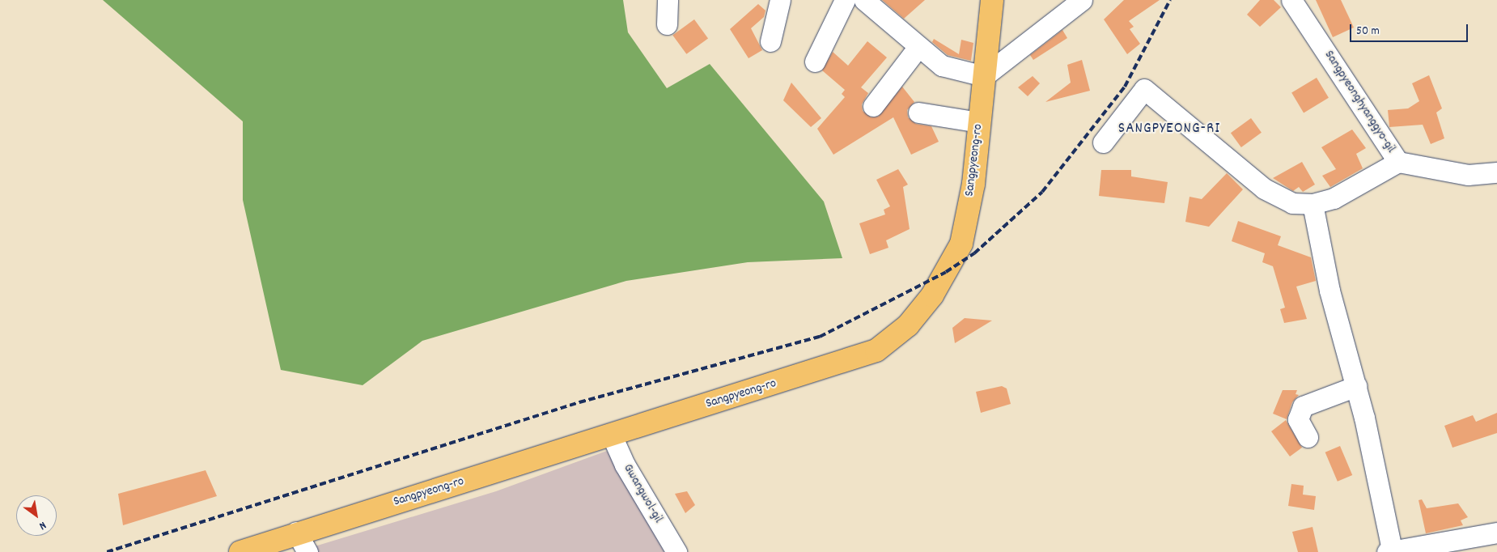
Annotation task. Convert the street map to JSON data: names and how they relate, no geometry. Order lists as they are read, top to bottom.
{
  "streets": {
    "main road": ["Sangpyeong-ro"],
    "street": ["Sangpyeonghyanggyo-gil", "Gwangwol-gil"]
  },
  "crossings": [
    ["Sangpyeong-ro", "Gwangwol-gil"]
  ],
  "districts": ["SANGPYEONG-RI"],
  "scale_bar": "50 m",
  "north": "bottom right"
}
